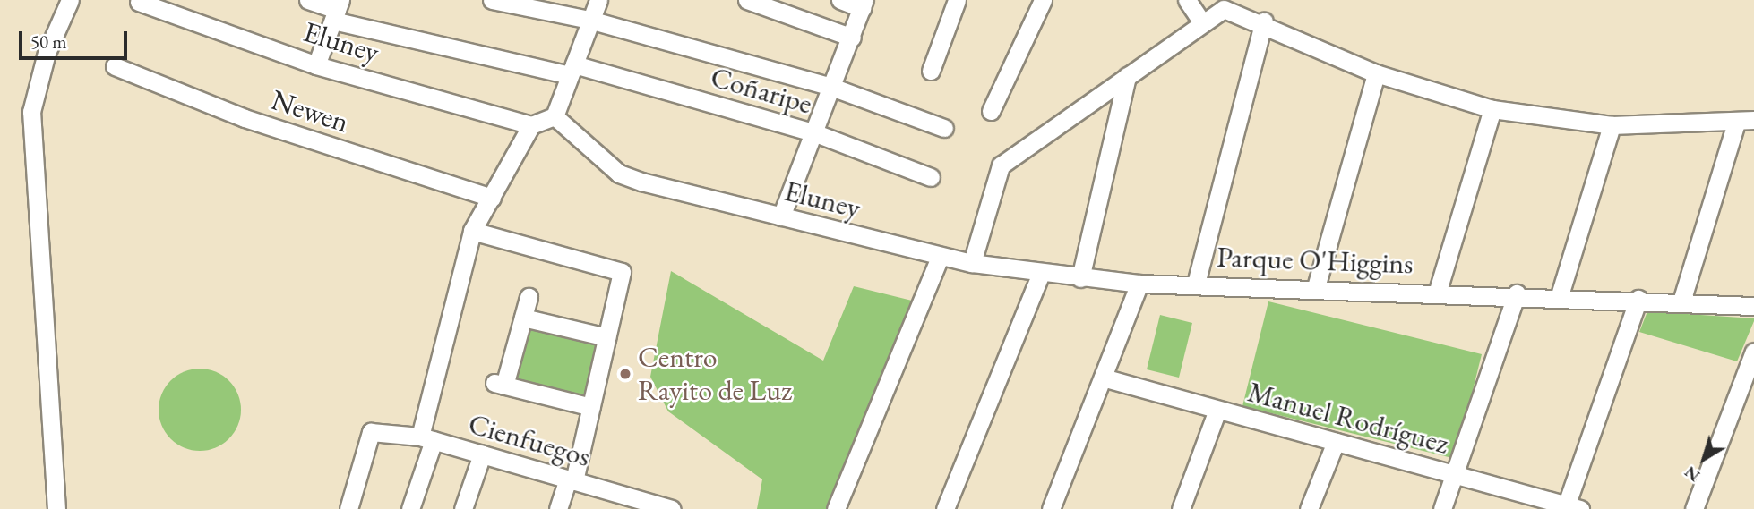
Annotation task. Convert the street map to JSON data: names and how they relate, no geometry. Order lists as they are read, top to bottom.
{
  "streets": {
    "street": [
      "Eluney",
      "Coñaripe",
      "Newen",
      "Parque O'Higgins",
      "Manuel Rodríguez",
      "Cienfuegos"
    ]
  },
  "crossings": [
    ["Eluney", "Parque O'Higgins"]
  ],
  "places": ["Centro Rayito de Luz"],
  "scale_bar": "50 m",
  "north": "bottom left"
}
